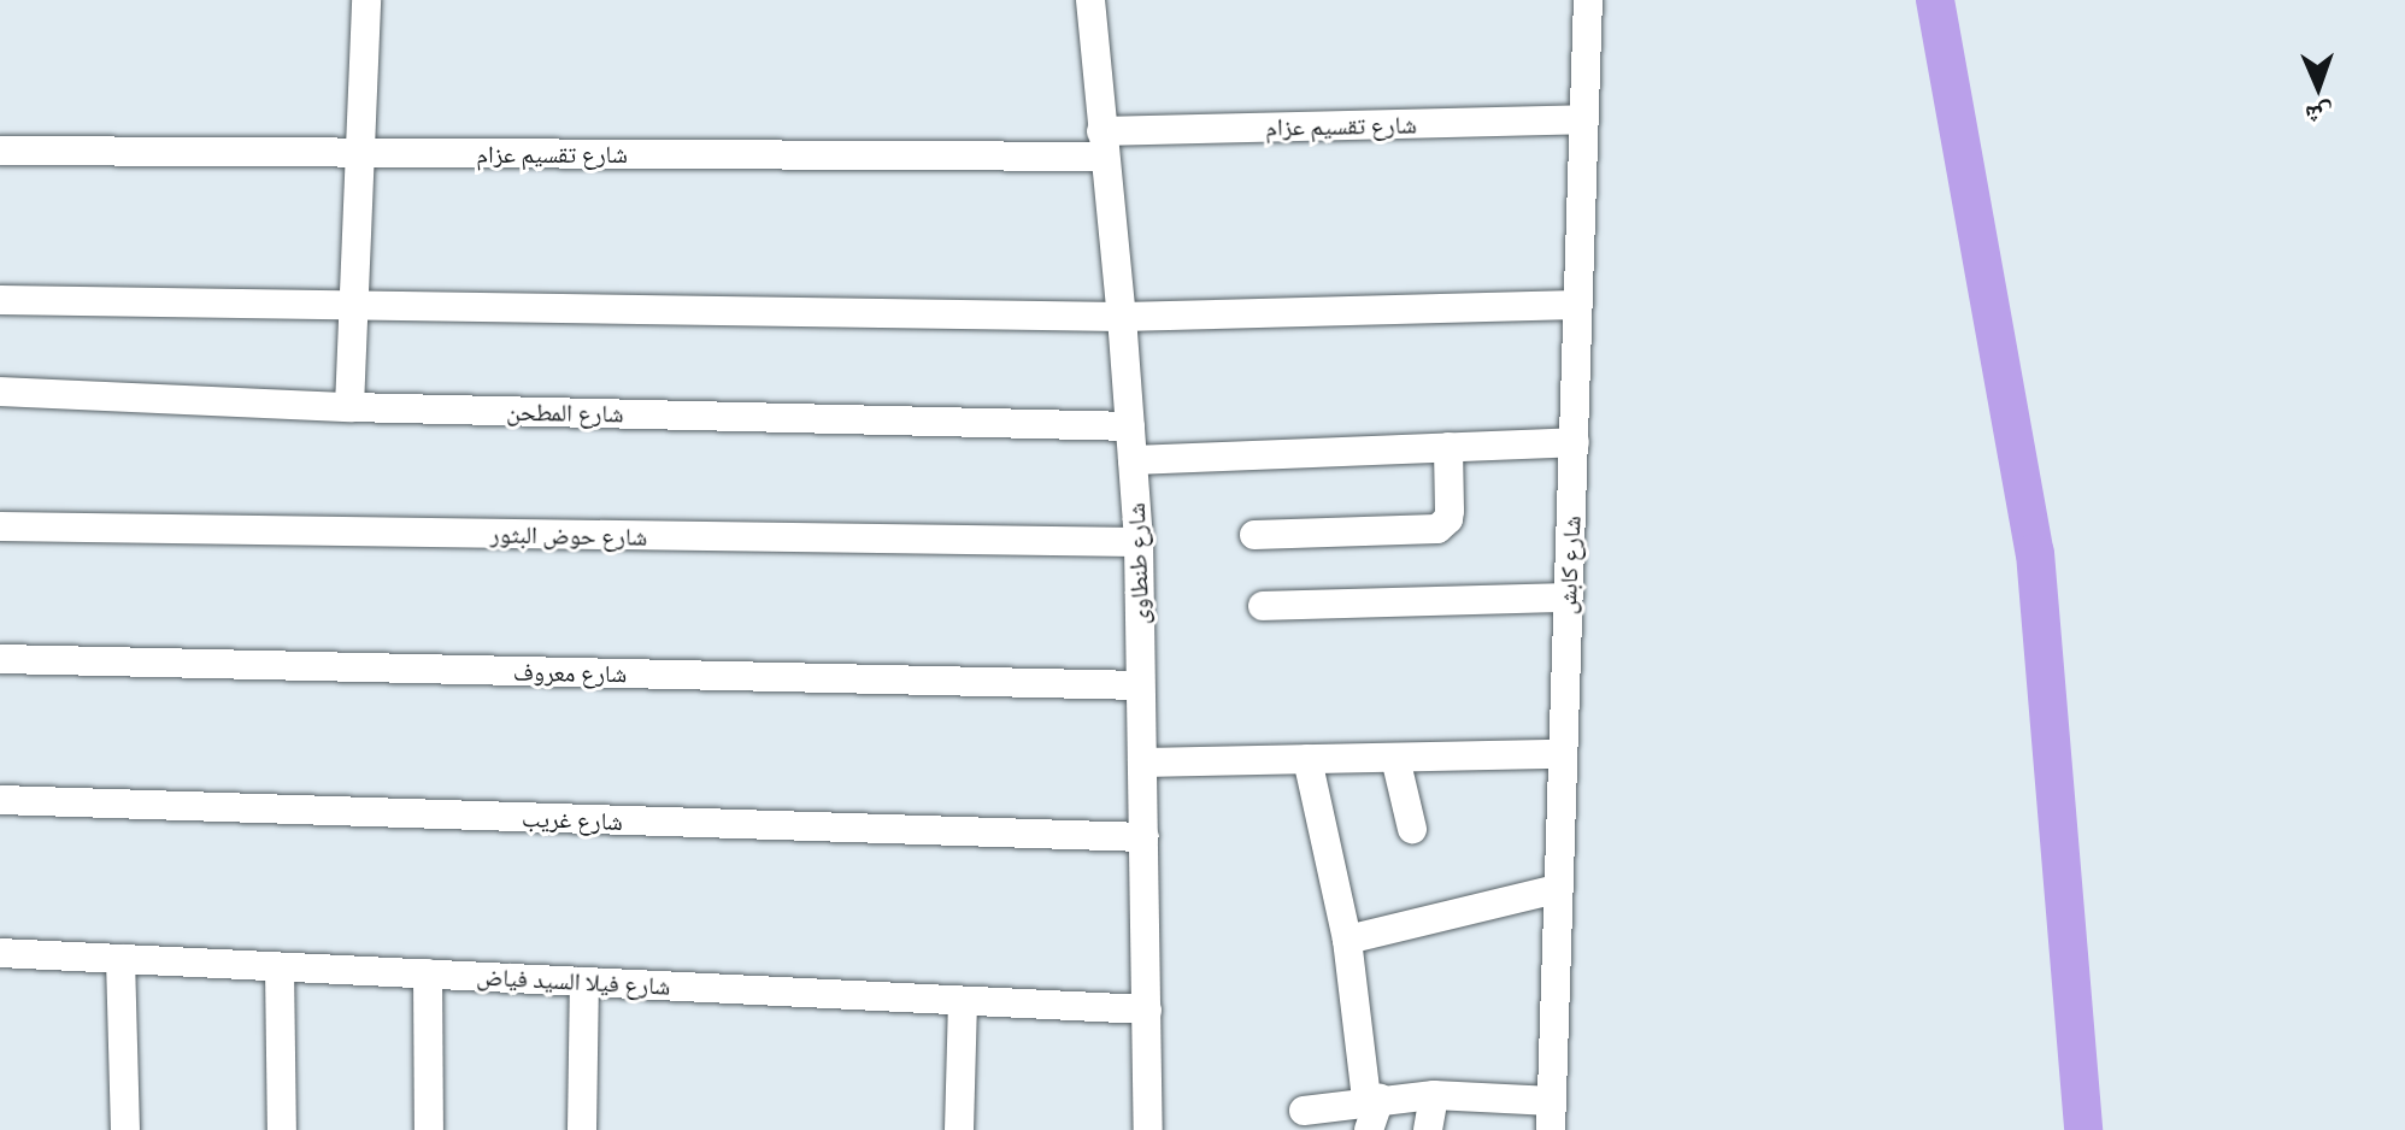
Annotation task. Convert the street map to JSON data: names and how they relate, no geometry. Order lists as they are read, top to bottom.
{
  "streets": {
    "street": [
      "شارع تقسيم عزام",
      "شارع المطحن",
      "شارع حوض البثور",
      "شارع طنطاوى",
      "شارع كابش",
      "شارع معروف",
      "شارع غريب",
      "شارع فيلا السيد فياض"
    ]
  },
  "crossings": [
    ["شارع تقسيم عزام", "شارع طنطاوى"],
    ["شارع تقسيم عزام", "شارع كابش"],
    ["شارع المطحن", "شارع طنطاوى"],
    ["شارع حوض البثور", "شارع طنطاوى"],
    ["شارع طنطاوى", "شارع معروف"],
    ["شارع طنطاوى", "شارع غريب"],
    ["شارع طنطاوى", "شارع فيلا السيد فياض"]
  ],
  "north": "bottom"
}
